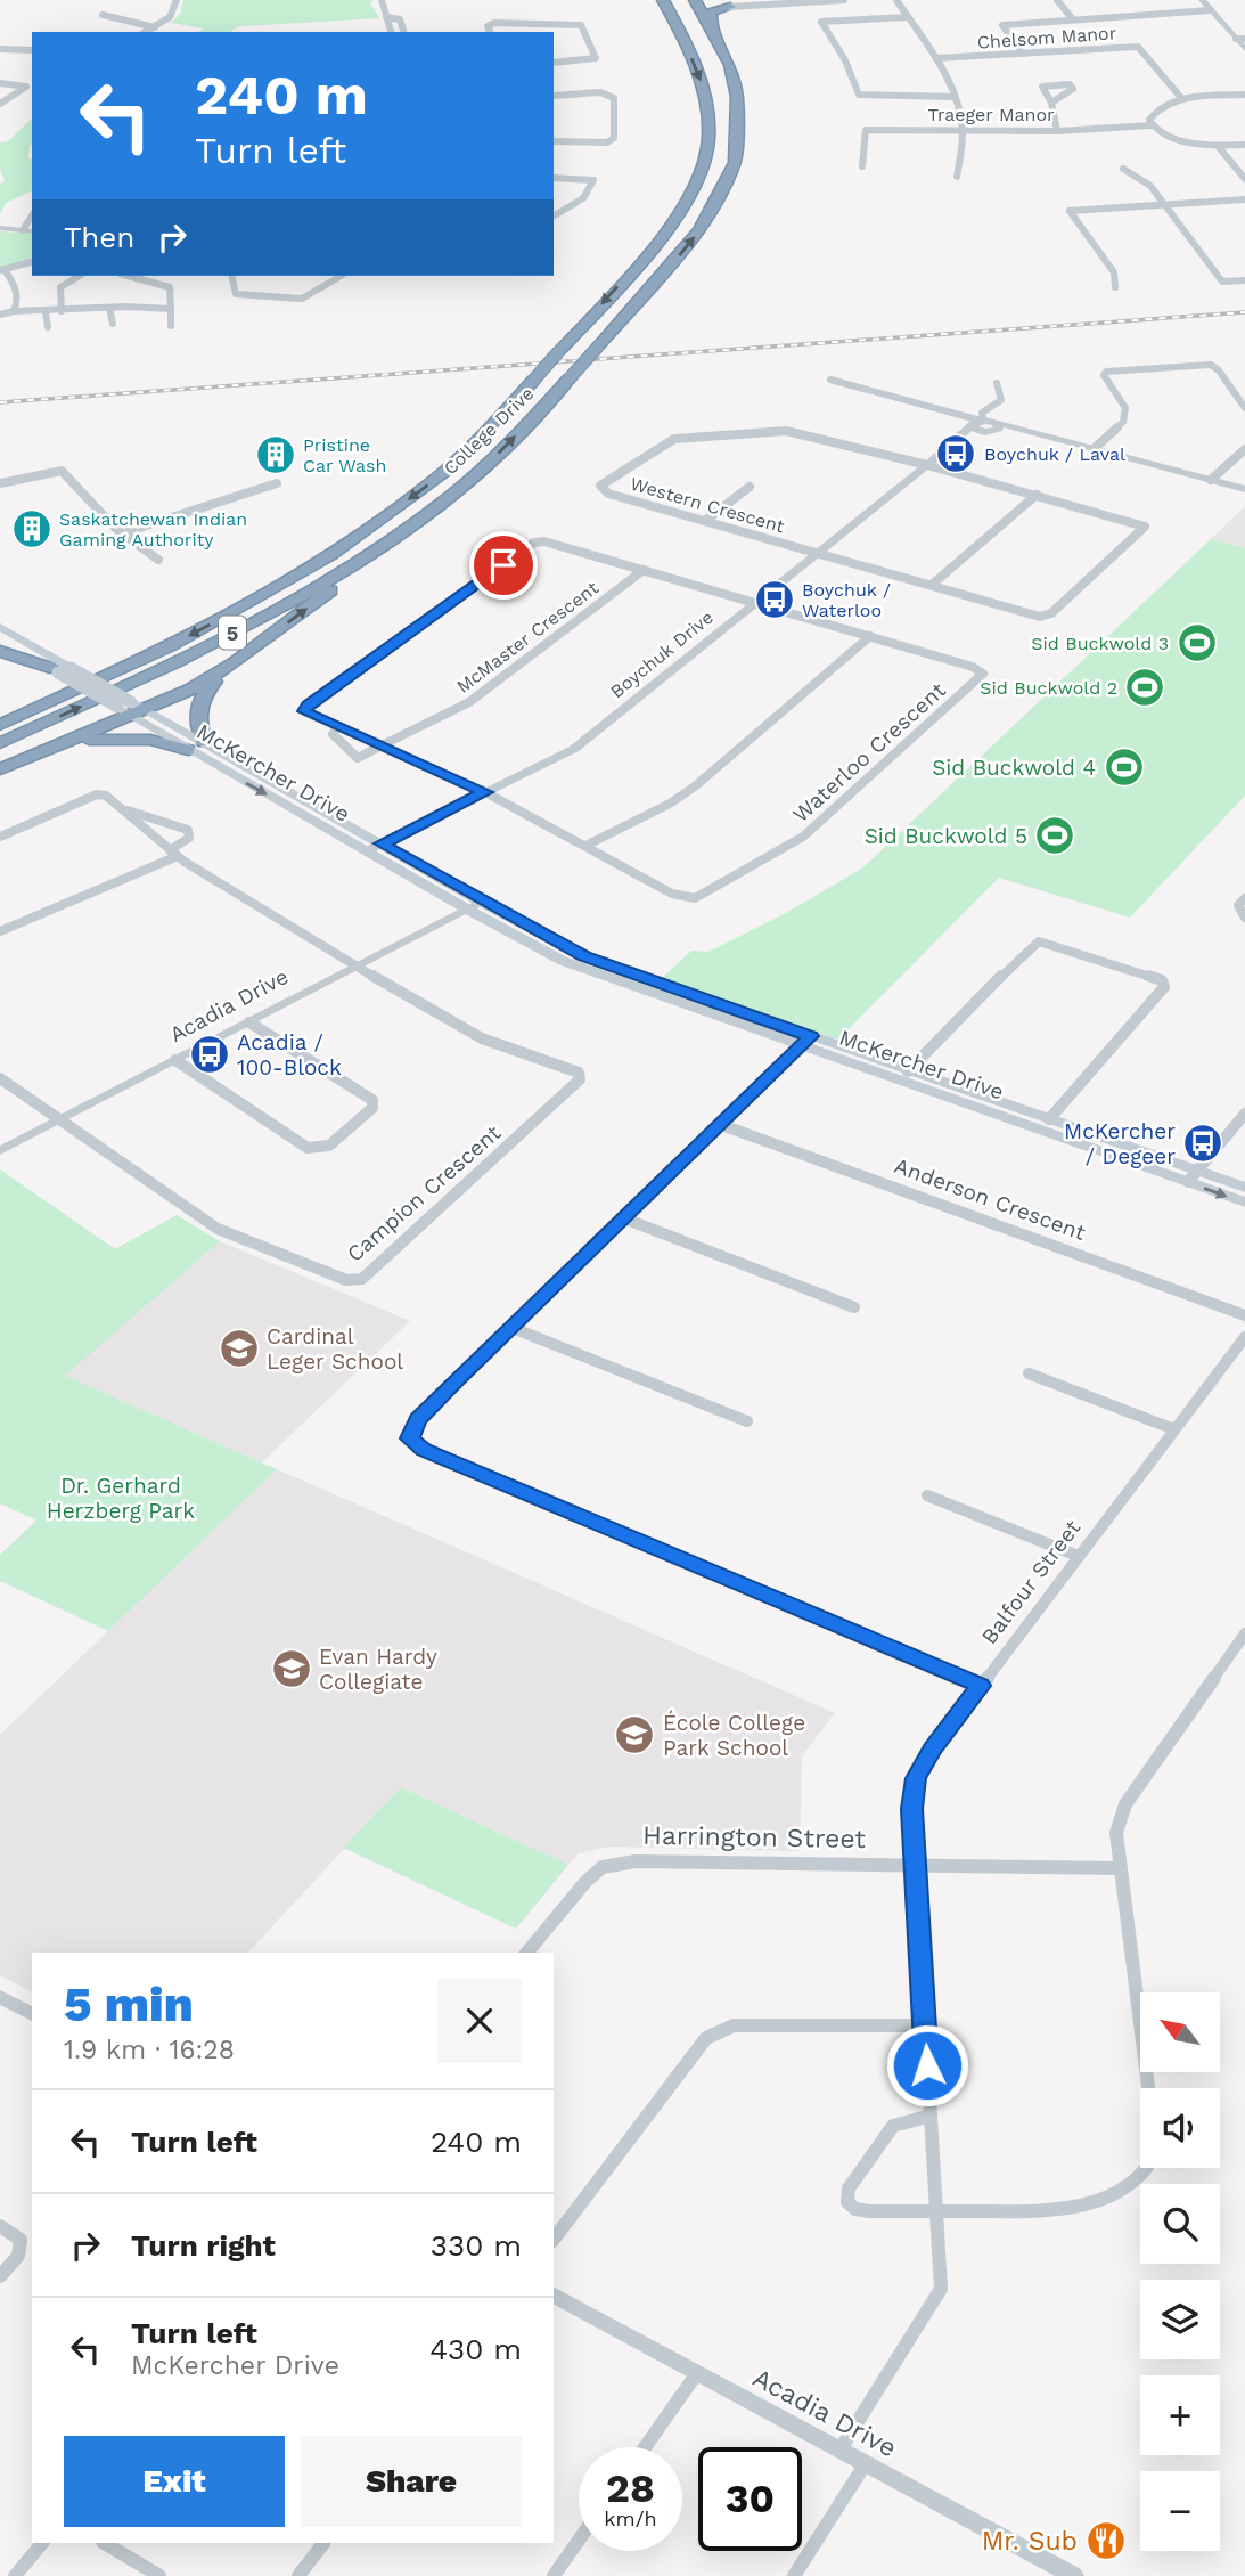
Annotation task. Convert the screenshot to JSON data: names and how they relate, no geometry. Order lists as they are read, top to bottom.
{
  "streets": {
    "highway": ["College Drive", "5"],
    "main road": ["McKercher Drive"],
    "street": [
      "Chelsom Manor",
      "Traeger Manor",
      "Western Crescent",
      "McMaster Crescent",
      "Boychuk Drive",
      "Waterloo Crescent",
      "Acadia Drive",
      "Campion Crescent",
      "Anderson Crescent",
      "Balfour Street",
      "Harrington Street"
    ]
  },
  "crossings": [
    ["Western Crescent", "Boychuk Drive"],
    ["McMaster Crescent", "Boychuk Drive"],
    ["McMaster Crescent", "Waterloo Crescent"],
    ["Boychuk Drive", "Waterloo Crescent"],
    ["Boychuk Drive", "McKercher Drive"],
    ["McKercher Drive", "Acadia Drive"],
    ["Acadia Drive", "Campion Crescent"],
    ["Acadia Drive", "Balfour Street"],
    ["Balfour Street", "Harrington Street"]
  ],
  "parks": ["Dr. Gerhard Herzberg Park"],
  "places": {
    "bus stop": [
      "Boychuk / Laval",
      "Boychuk / Waterloo",
      "Acadia / 100-Block",
      "McKercher / Degeer"
    ],
    "building": ["Pristine Car Wash", "Saskatchewan Indian Gaming Authority"],
    "sports": [
      "Sid Buckwold 3",
      "Sid Buckwold 2",
      "Sid Buckwold 4",
      "Sid Buckwold 5"
    ],
    "school or university": ["Cardinal Leger School", "Evan Hardy Collegiate", "École College Park School"],
    "restaurant": ["Mr. Sub"]
  },
  "north": "top left",
  "page": {
    "turn": ["240 m", "Turn left"],
    "then": "Then",
    "heading": ["5 min", "1.9 km · 16:28"],
    "map_buttons": ["+", "−"],
    "list": [
      {
        "name": "Turn left",
        "value": "240 m"
      },
      {
        "name": "Turn right",
        "value": "330 m"
      },
      {
        "name": "Turn left",
        "note": "McKercher Drive",
        "value": "430 m"
      }
    ],
    "buttons": ["Exit", "Share"],
    "speed": "28 km/h",
    "limit": "30"
  }
}
